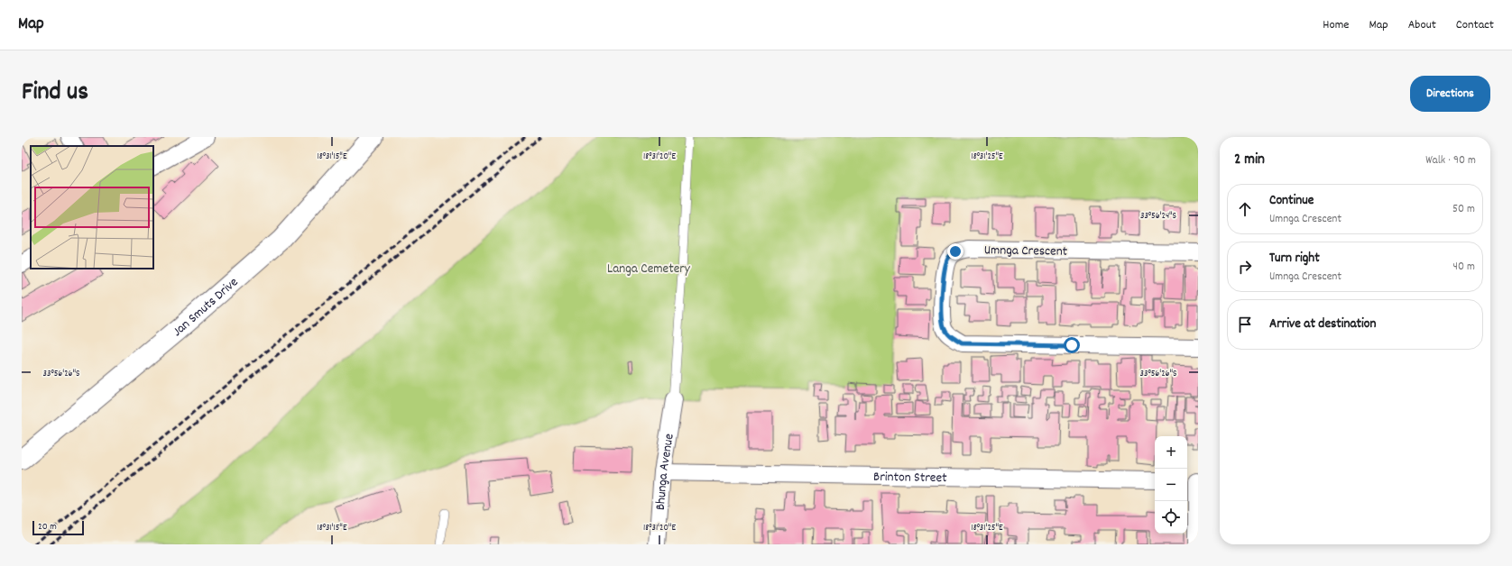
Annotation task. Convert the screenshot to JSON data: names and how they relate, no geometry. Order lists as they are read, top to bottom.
{
  "streets": {
    "main road": ["Jan Smuts Drive"],
    "street": ["Umnga Crescent", "Bhunga Avenue", "Brinton Street"]
  },
  "crossings": [
    ["Bhunga Avenue", "Brinton Street"]
  ],
  "parks": ["Langa Cemetery"],
  "scale_bar": "20 m",
  "page": {
    "header": "Map",
    "nav": [
      "Home",
      "Map",
      "About",
      "Contact"
    ],
    "title": "Find us",
    "buttons": "Directions",
    "heading": ["2 min", "Walk · 90 m"],
    "list": [
      ["Continue", "Umnga Crescent", "50 m"],
      ["Turn right", "Umnga Crescent", "40 m"],
      "Arrive at destination"
    ],
    "map_buttons": ["+", "−"],
    "scale": "20 m"
  },
  "coordinates": [
    "18°31'15\"E",
    "18°31'20\"E",
    "18°31'25\"E",
    "33°56'24\"S",
    "33°56'26\"S"
  ]
}
